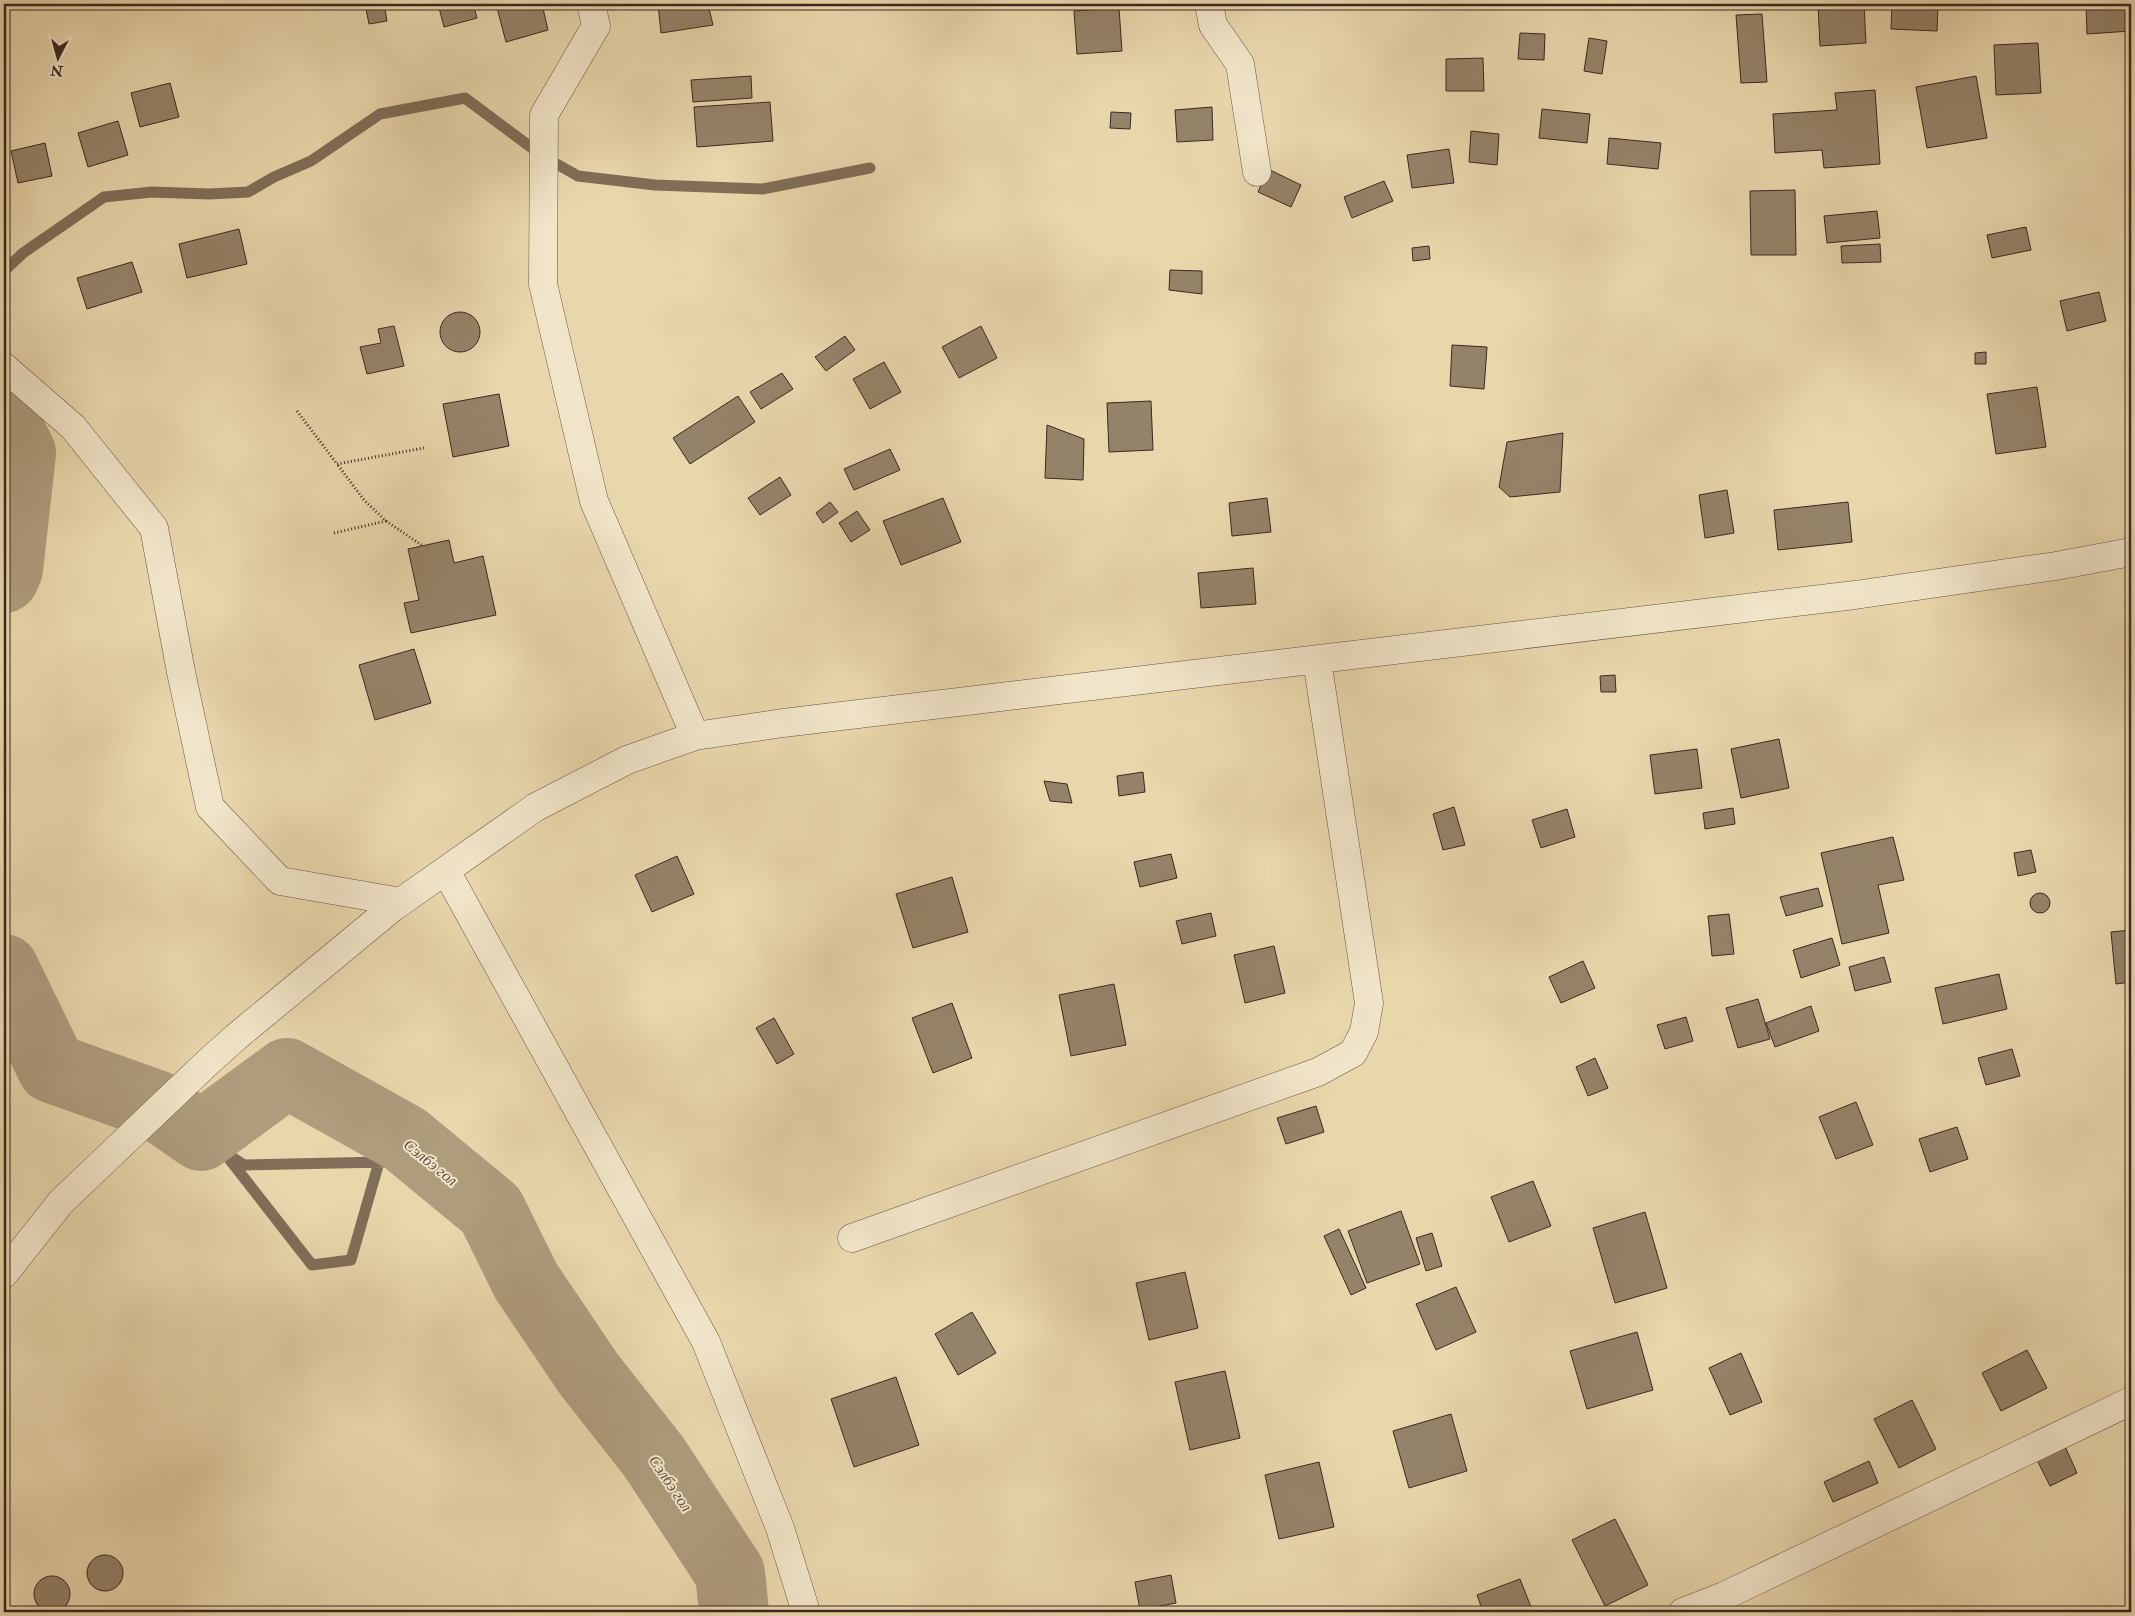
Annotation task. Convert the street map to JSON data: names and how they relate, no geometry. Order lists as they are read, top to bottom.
{
  "water": ["Сэлбэ гол"],
  "north": "bottom"
}
